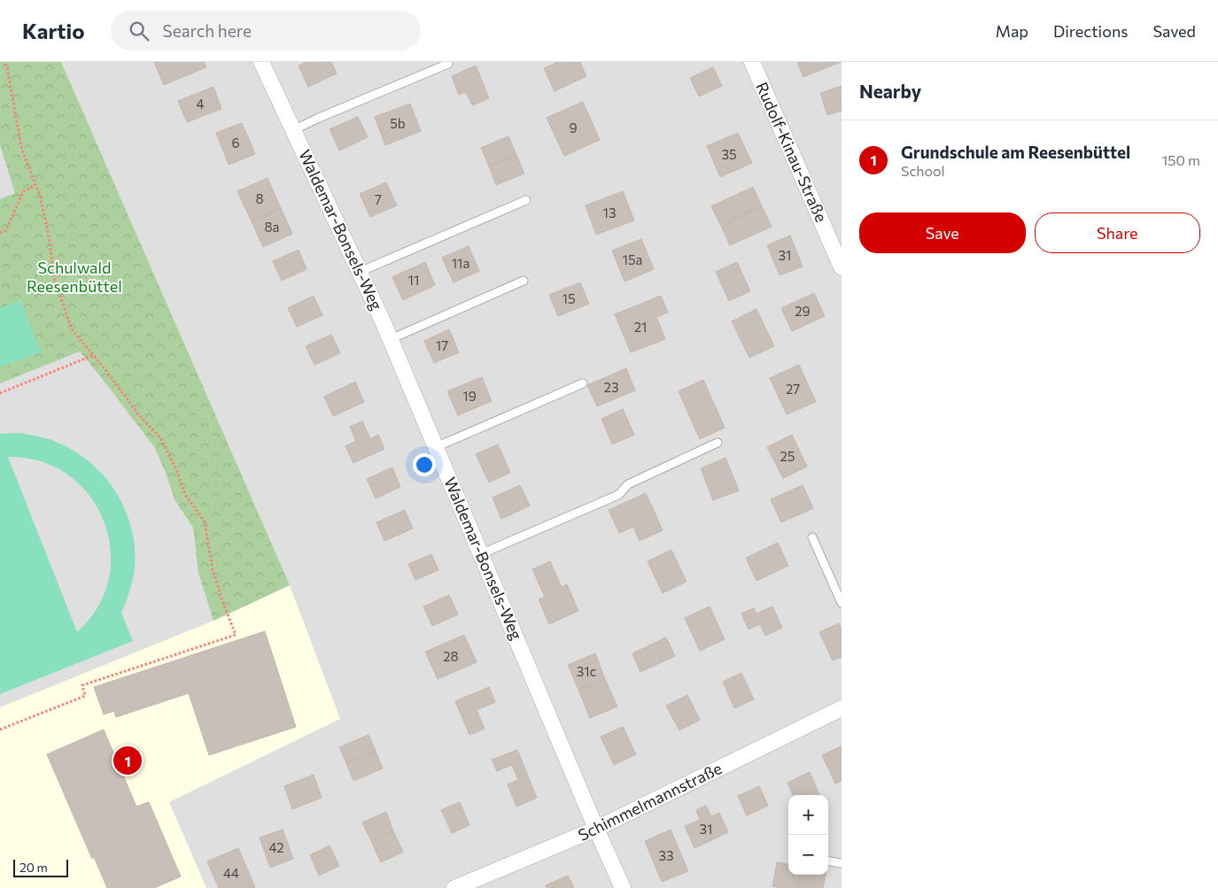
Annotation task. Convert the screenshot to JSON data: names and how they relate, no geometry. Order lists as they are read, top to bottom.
{
  "streets": {
    "street": ["Rudolf-Kinau-Straße", "Waldemar-Bonsels-Weg", "Schimmelmannstraße"]
  },
  "crossings": [
    ["Waldemar-Bonsels-Weg", "Schimmelmannstraße"]
  ],
  "parks": ["Schulwald Reesenbüttel"],
  "house_numbers": [
    "4",
    "5b",
    "9",
    "6",
    "35",
    "8",
    "7",
    "13",
    "8a",
    "31",
    "15a",
    "11a",
    "11",
    "15",
    "29",
    "21",
    "17",
    "23",
    "27",
    "19",
    "25",
    "28",
    "31c",
    "31",
    "42",
    "33",
    "44"
  ],
  "scale_bar": "20 m",
  "page": {
    "header": "Kartio",
    "search": "Search here",
    "nav": ["Map", "Directions", "Saved"],
    "heading": "Nearby",
    "list": [
      {
        "mark": "1",
        "name": "Grundschule am Reesenbüttel",
        "note": "School",
        "value": "150 m"
      }
    ],
    "buttons": ["Save", "Share"],
    "pins": "1",
    "map_buttons": ["+", "−"],
    "scale": "20 m"
  }
}
